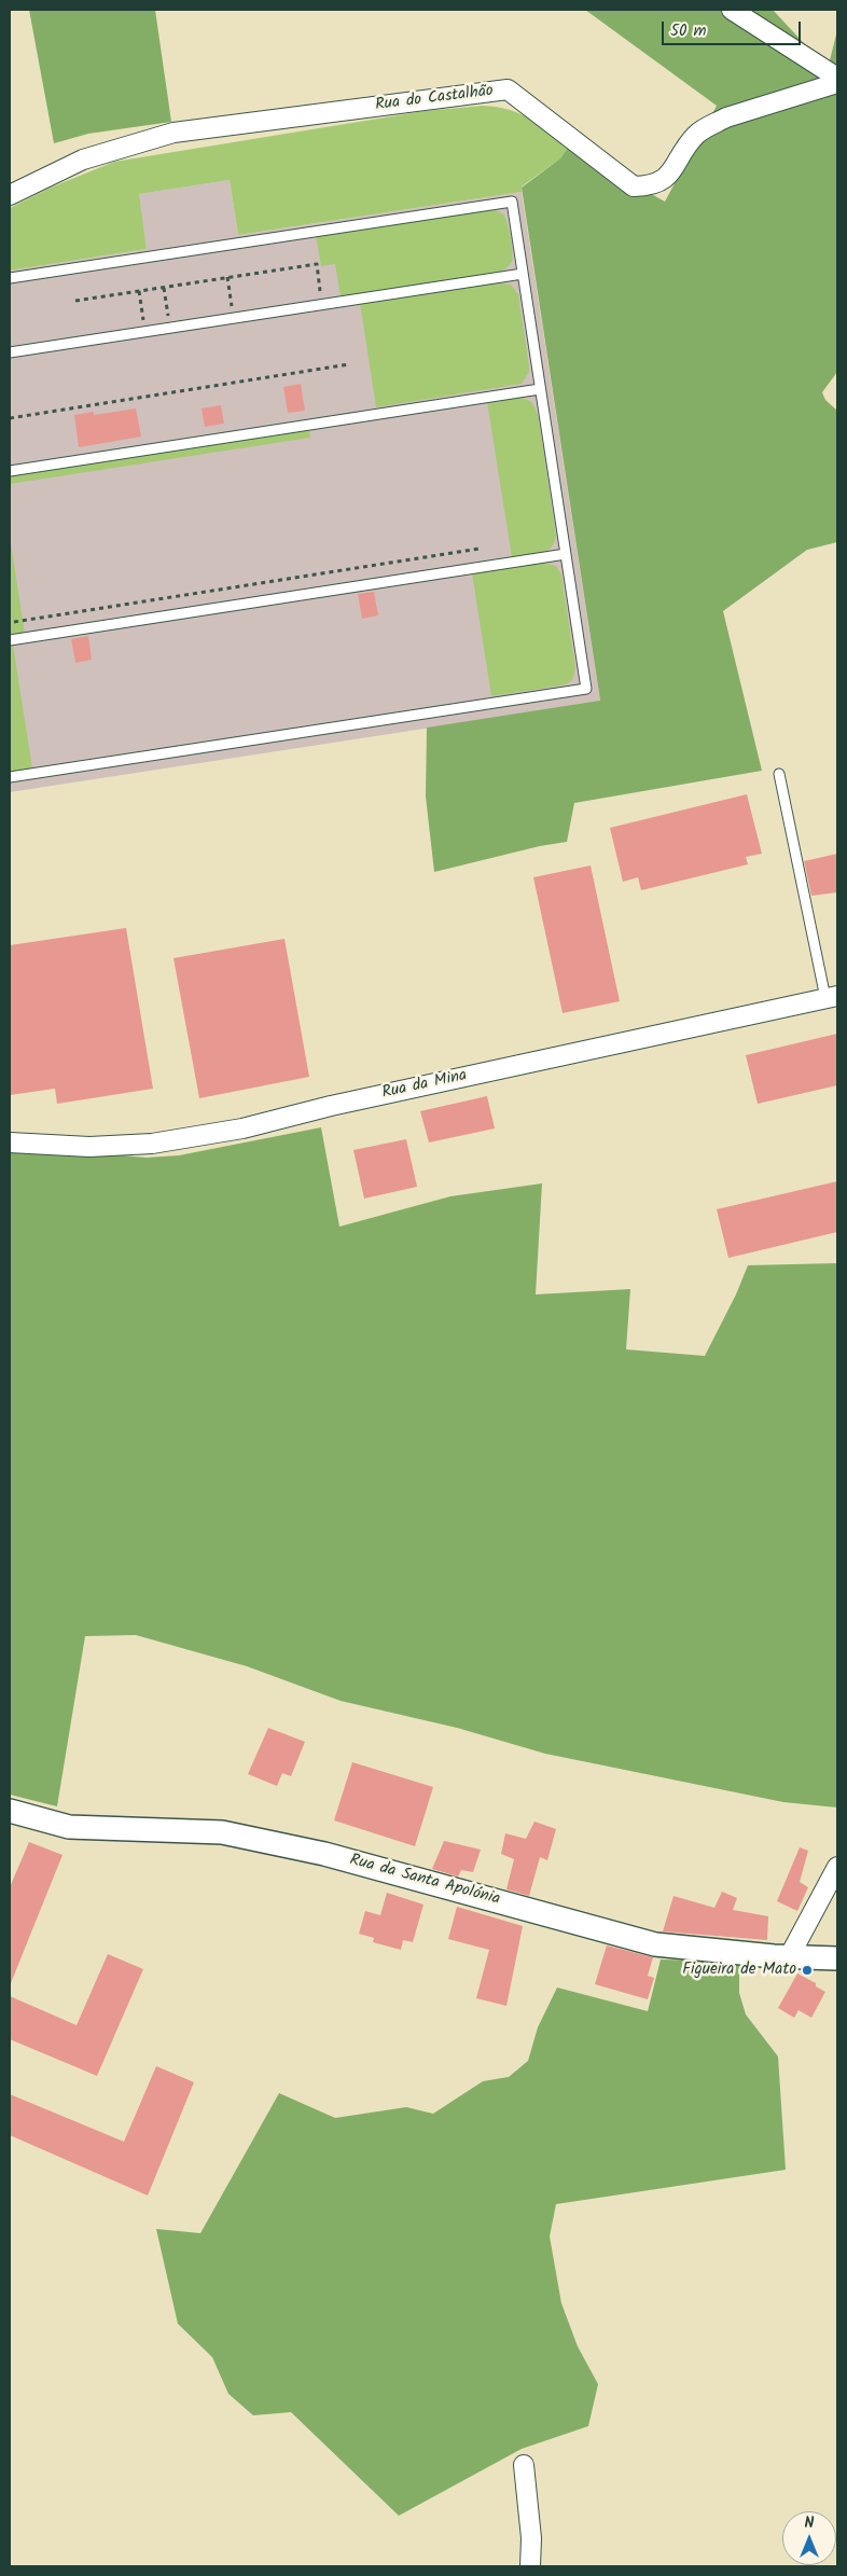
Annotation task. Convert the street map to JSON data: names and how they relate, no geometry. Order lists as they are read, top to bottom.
{
  "streets": {
    "street": ["Rua do Castalhão", "Rua da Mina", "Rua da Santa Apolónia"]
  },
  "places": ["Figueira de Mato"],
  "scale_bar": "50 m",
  "north": "top"
}
